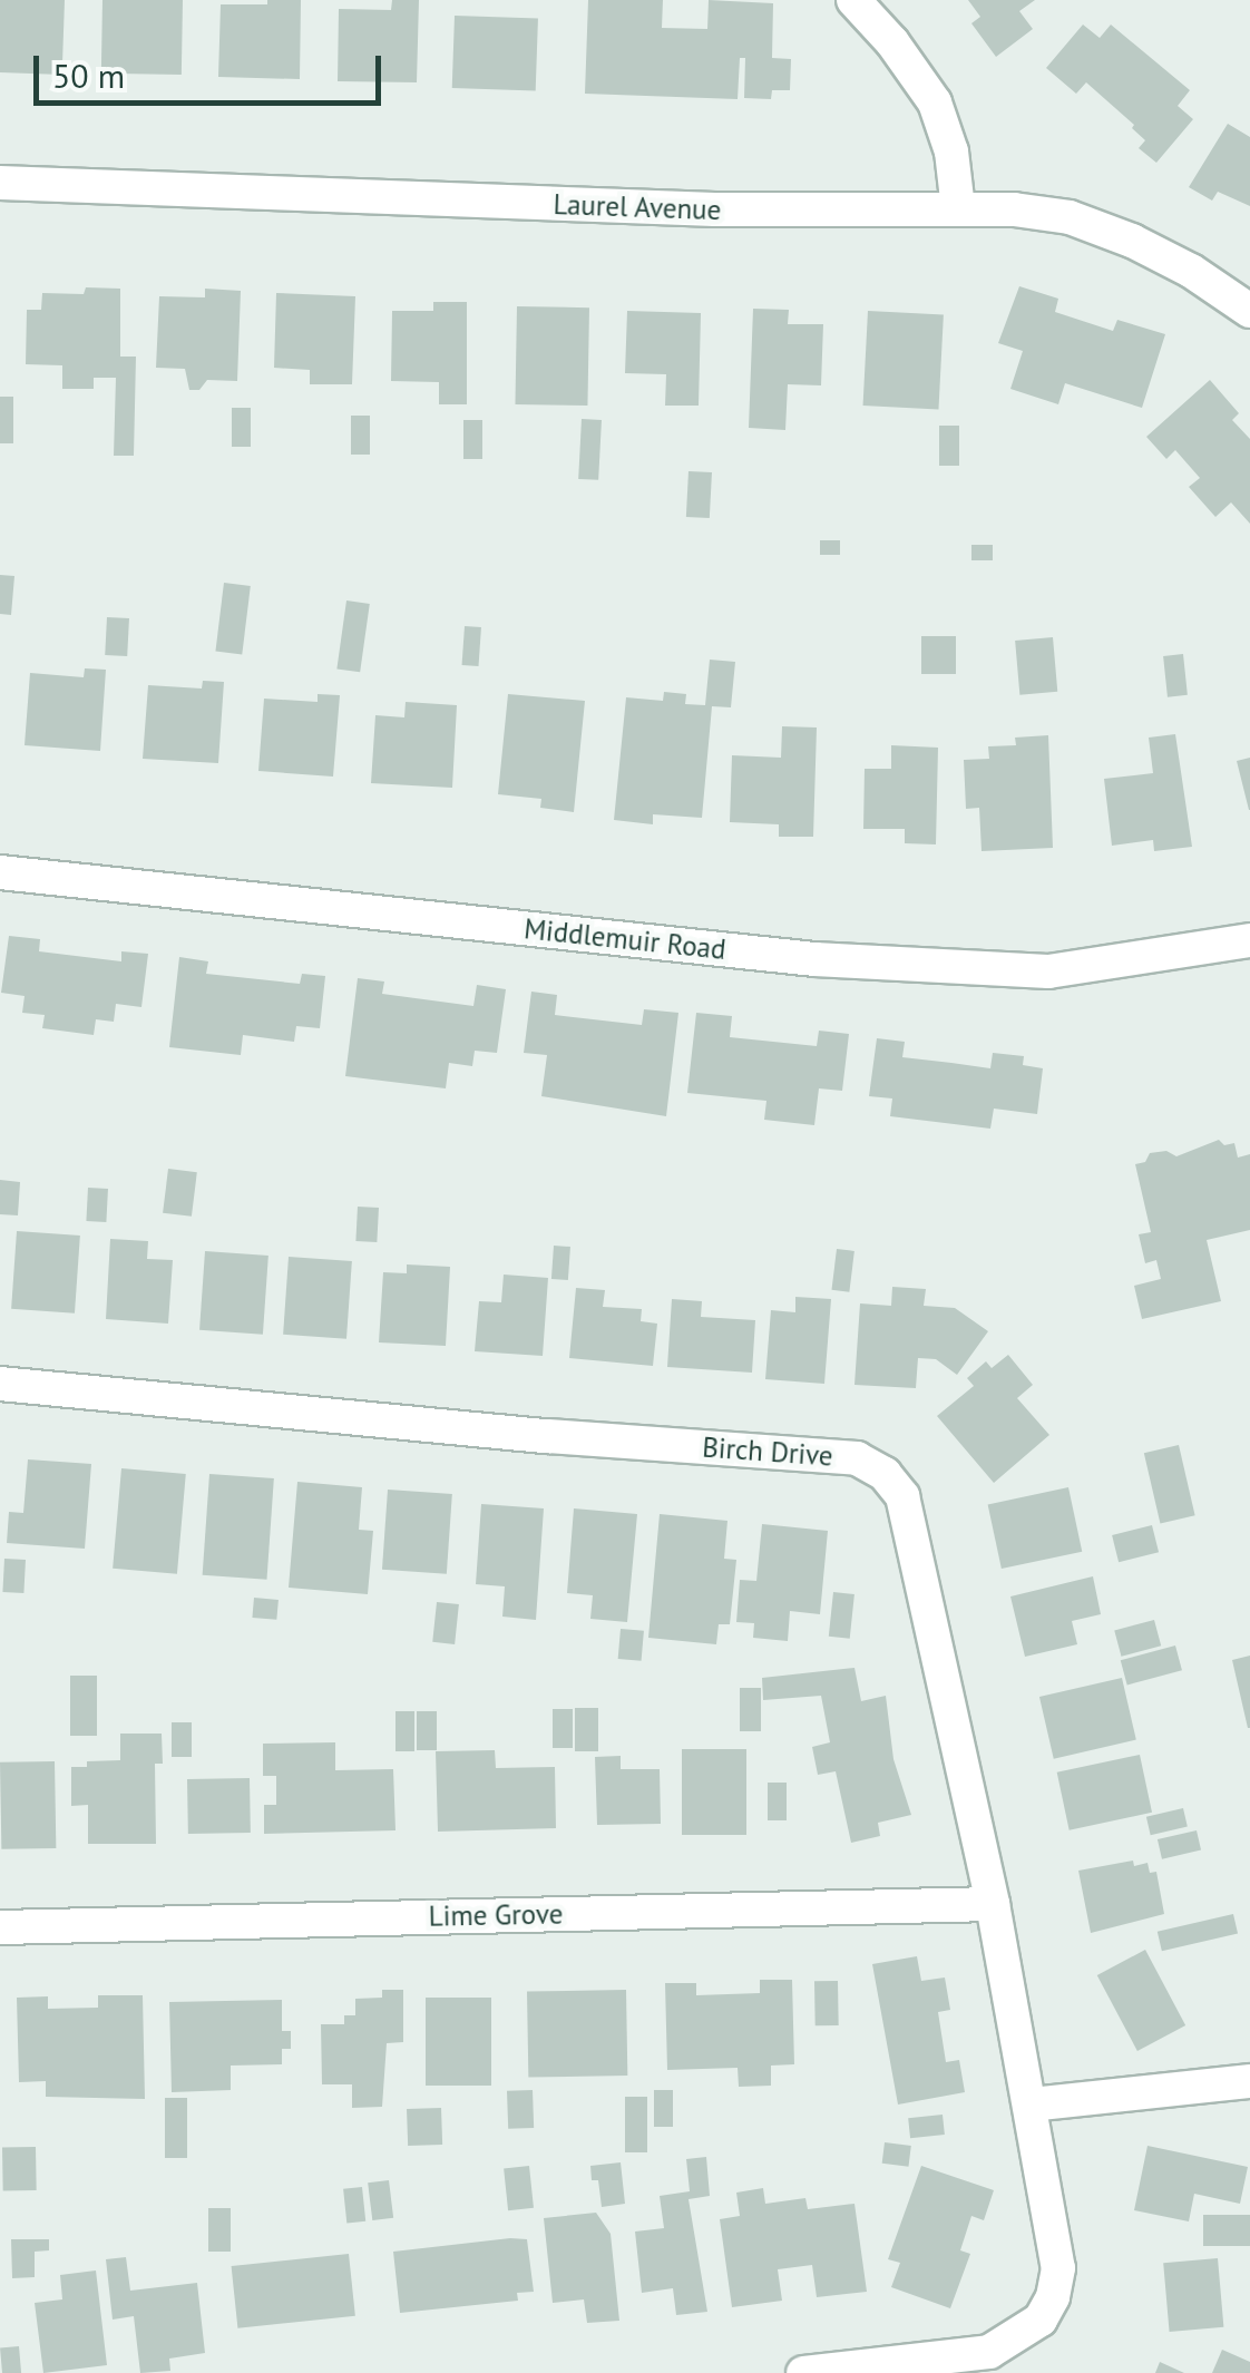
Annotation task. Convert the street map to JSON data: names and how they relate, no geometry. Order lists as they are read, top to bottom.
{
  "streets": {
    "street": [
      "Laurel Avenue",
      "Middlemuir Road",
      "Birch Drive",
      "Lime Grove"
    ]
  },
  "crossings": [
    ["Birch Drive", "Lime Grove"]
  ],
  "scale_bar": "50 m"
}
